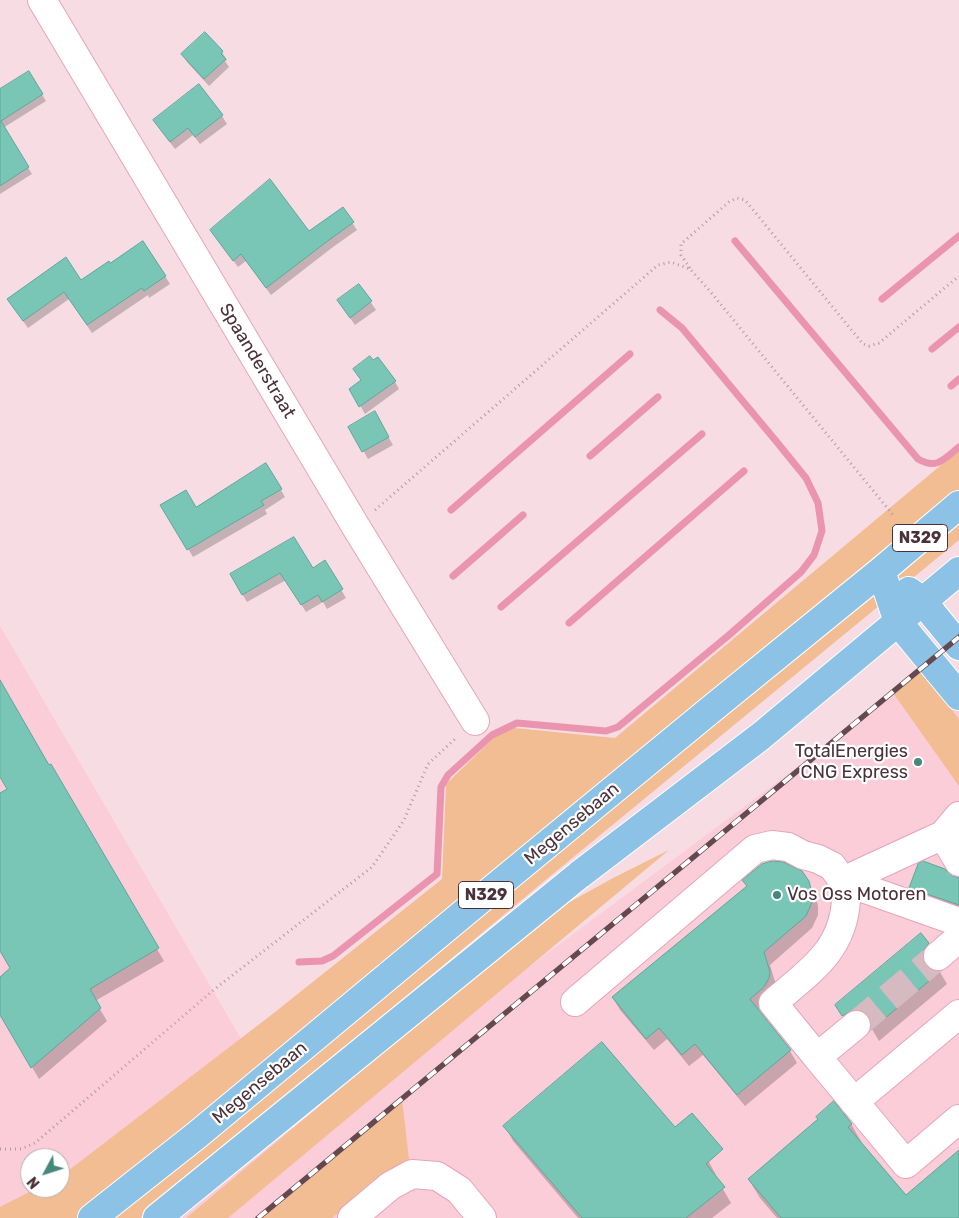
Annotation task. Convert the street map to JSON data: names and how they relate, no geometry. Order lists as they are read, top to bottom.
{
  "streets": {
    "main road": ["N329", "Megensebaan"],
    "street": ["Spaanderstraat"]
  },
  "places": ["TotalEnergies CNG Express", "Vos Oss Motoren"],
  "north": "bottom left"
}
